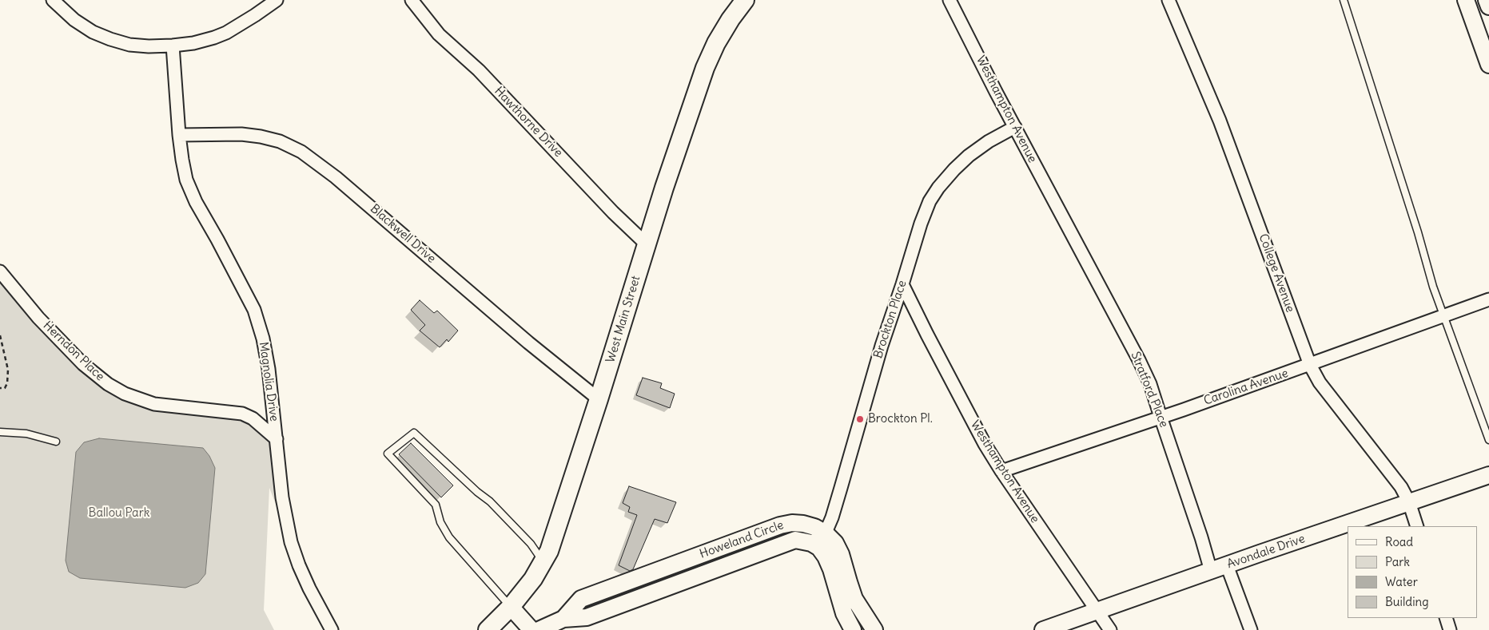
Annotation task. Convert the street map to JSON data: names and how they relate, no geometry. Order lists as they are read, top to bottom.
{
  "streets": {
    "main road": ["West Main Street"],
    "street": [
      "Westhampton Avenue",
      "Hawthorne Drive",
      "Blackwell Drive",
      "College Avenue",
      "Brockton Place",
      "Herndon Place",
      "Magnolia Drive",
      "Carolina Avenue",
      "Stratford Place",
      "Howeland Circle",
      "Avondale Drive"
    ]
  },
  "crossings": [
    ["Westhampton Avenue", "Brockton Place"],
    ["Westhampton Avenue", "Carolina Avenue"],
    ["Westhampton Avenue", "Stratford Place"],
    ["Westhampton Avenue", "Avondale Drive"],
    ["Hawthorne Drive", "West Main Street"],
    ["Blackwell Drive", "West Main Street"],
    ["Blackwell Drive", "Magnolia Drive"],
    ["College Avenue", "Carolina Avenue"],
    ["College Avenue", "Avondale Drive"],
    ["Brockton Place", "Howeland Circle"],
    ["Herndon Place", "Magnolia Drive"],
    ["Carolina Avenue", "Stratford Place"],
    ["Stratford Place", "Avondale Drive"]
  ],
  "parks": ["Ballou Park"],
  "places": ["Brockton Pl."],
  "legend": [
    "Road",
    "Park",
    "Water",
    "Building"
  ]
}
